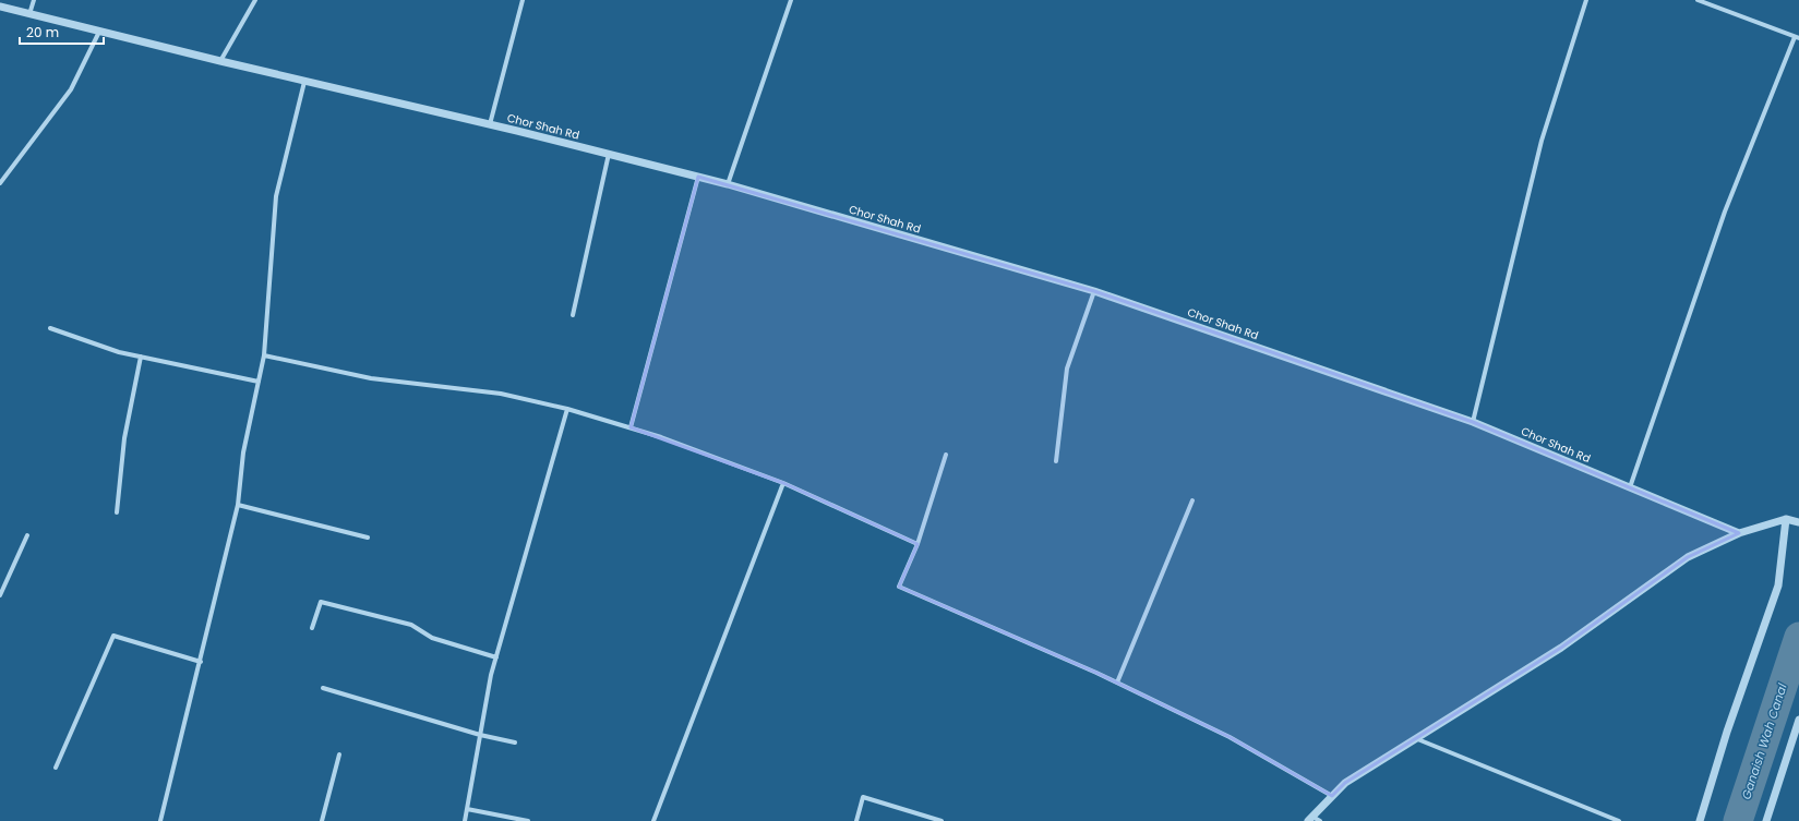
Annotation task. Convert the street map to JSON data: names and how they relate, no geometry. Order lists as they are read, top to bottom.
{
  "streets": {
    "street": ["Chor Shah Rd"]
  },
  "water": ["Ganaish Wah Canal"],
  "scale_bar": "20 m"
}
